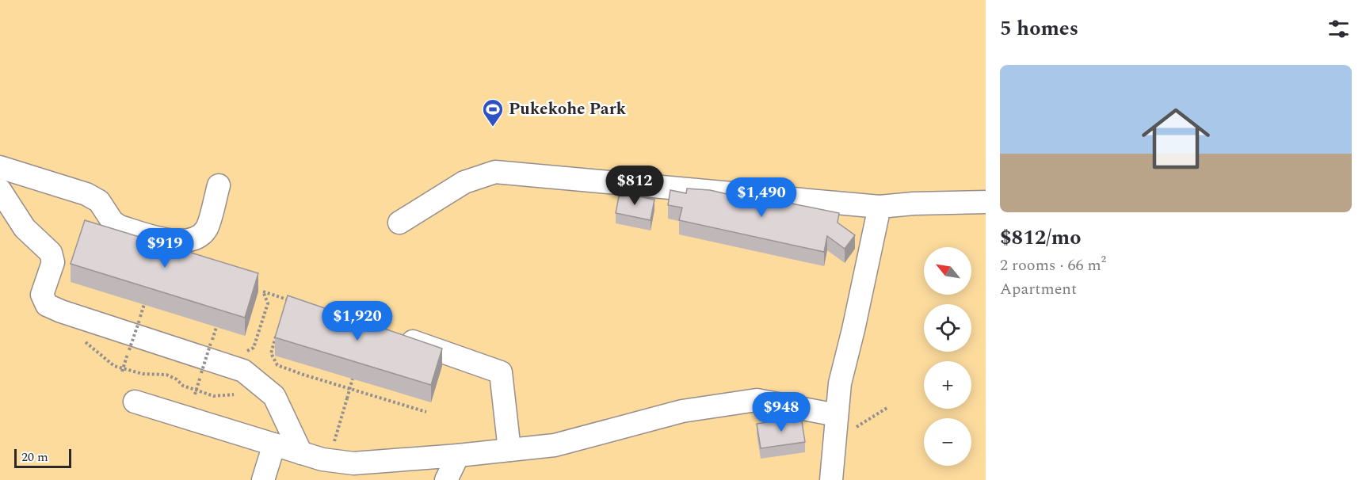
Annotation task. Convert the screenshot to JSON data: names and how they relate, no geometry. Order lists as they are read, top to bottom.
{
  "places": {
    "sports": ["Pukekohe Park"]
  },
  "scale_bar": "20 m",
  "north": "top left",
  "page": {
    "heading": "5 homes",
    "list": [
      {
        "name": "$812/mo",
        "note": "2 rooms · 66 m² · Apartment"
      }
    ],
    "price": [
      "$812",
      "$1,490",
      "$919",
      "$1,920",
      "$948"
    ],
    "map_buttons": ["+", "−"],
    "scale": "20 m"
  }
}
